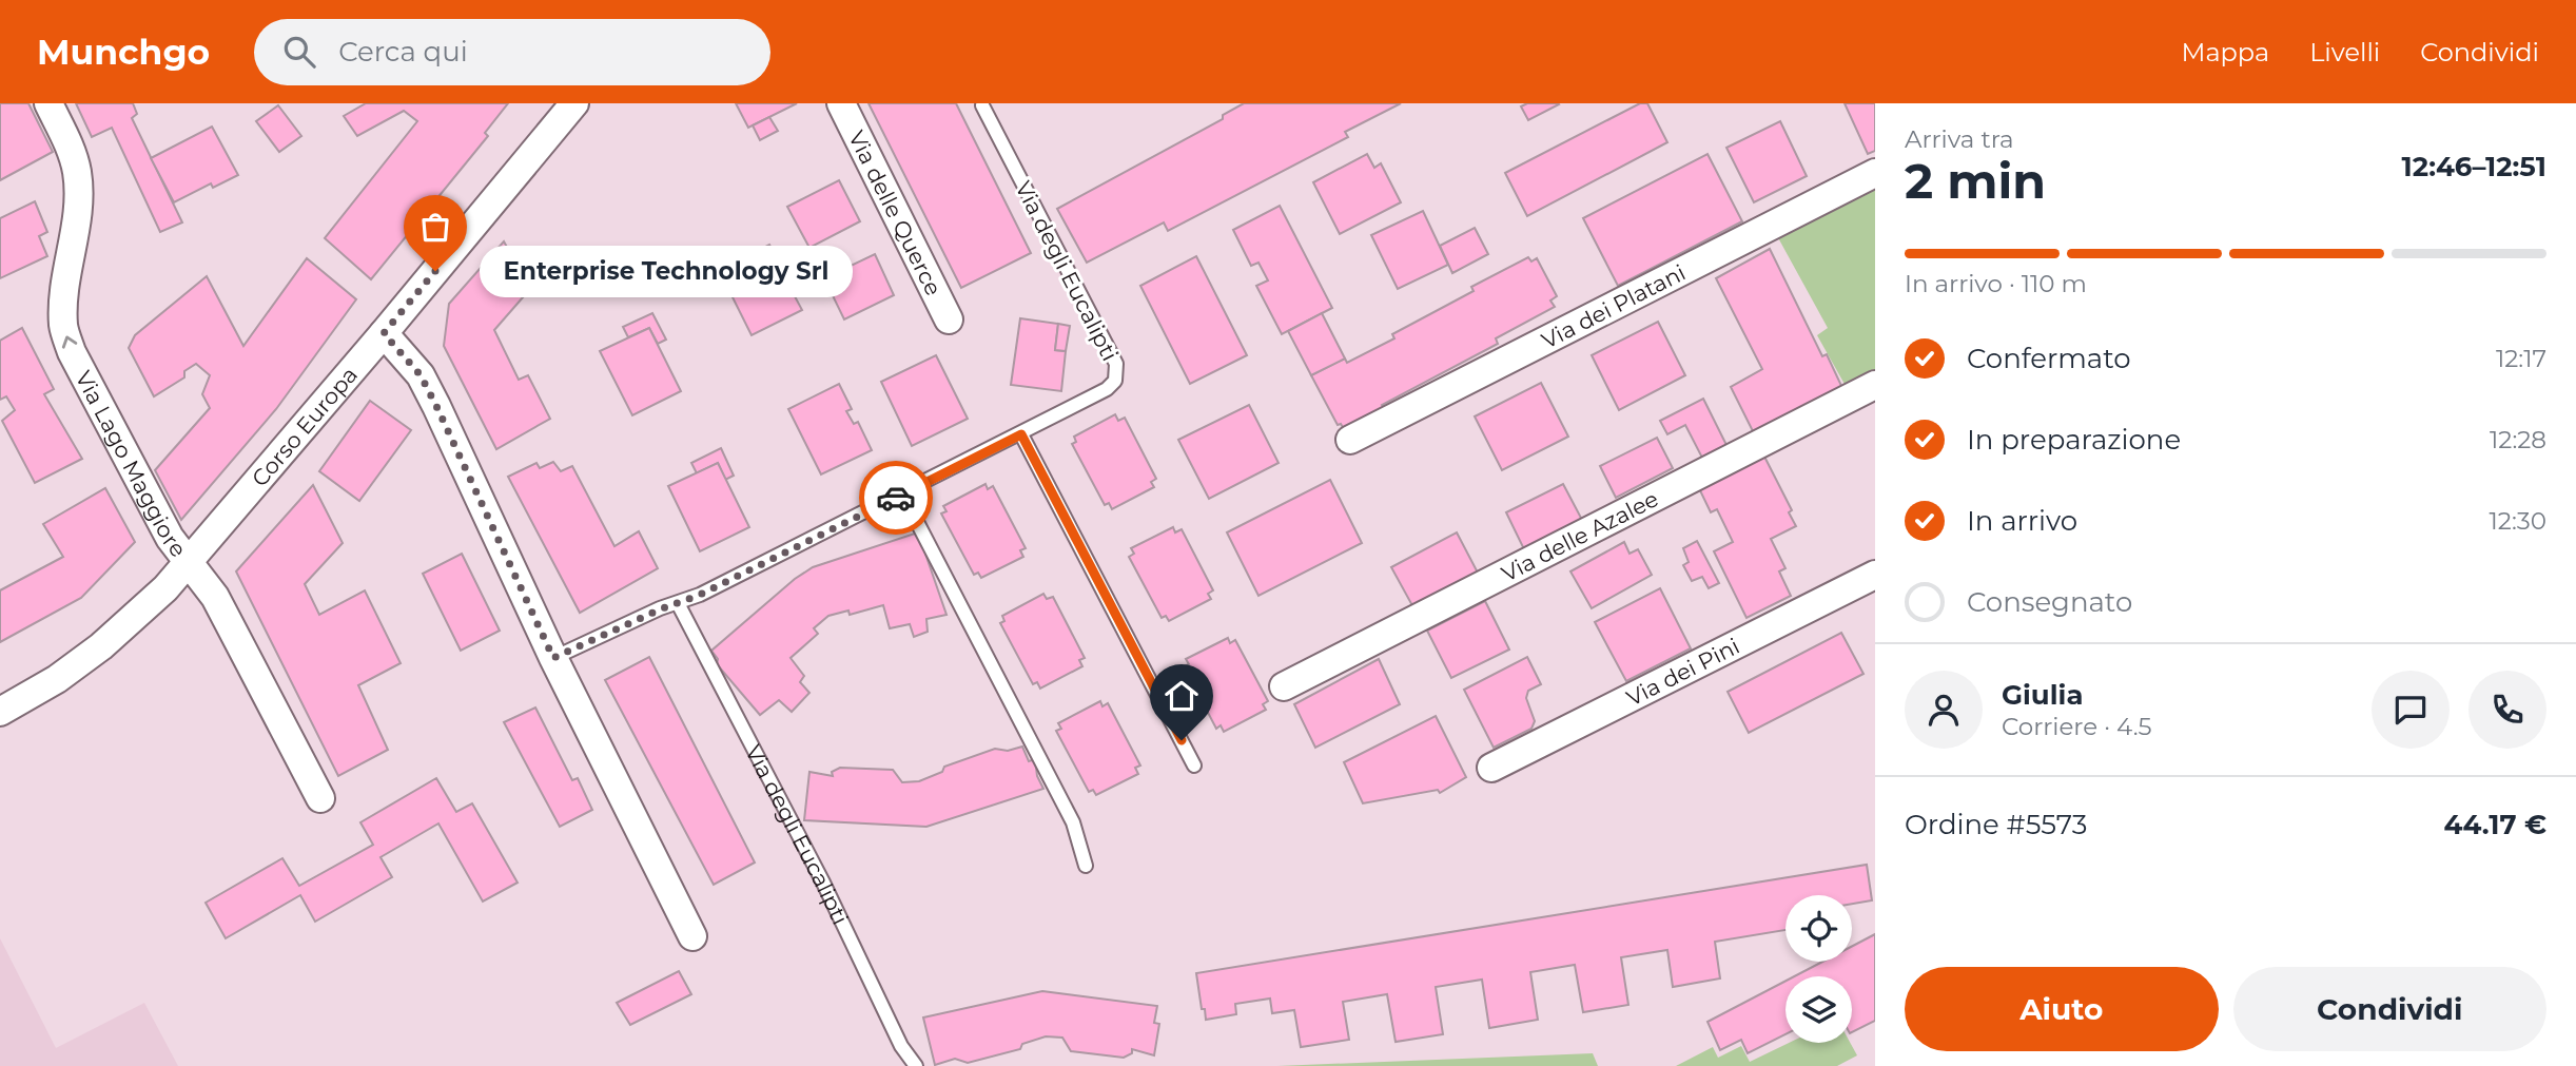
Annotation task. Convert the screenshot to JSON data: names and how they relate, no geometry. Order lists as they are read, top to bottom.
{
  "streets": {
    "street": [
      "Via delle Querce",
      "Via dei Platani",
      "Corso Europa",
      "Via Lago Maggiore",
      "Via delle Azalee",
      "Via dei Pini"
    ],
    "lane": ["Via degli Eucalipti"]
  },
  "crossings": [
    ["Corso Europa", "Via Lago Maggiore"]
  ],
  "one_way": ["Via Lago Maggiore"],
  "places": ["Enterprise Technology Srl"],
  "page": {
    "header": "Munchgo",
    "search": "Cerca qui",
    "nav": ["Mappa", "Livelli", "Condividi"],
    "heading": ["2 min", "Arriva tra", "12:46–12:51"],
    "panel": [
      "Giulia",
      "Corriere · 4.5",
      "Ordine #5573",
      "44.17 €"
    ],
    "bar": "In arrivo · 110 m",
    "bubble": "Enterprise Technology Srl",
    "list": [
      ["Confermato", "12:17"],
      ["In preparazione", "12:28"],
      ["In arrivo", "12:30"],
      "Consegnato"
    ],
    "buttons": ["Aiuto", "Condividi"]
  }
}
